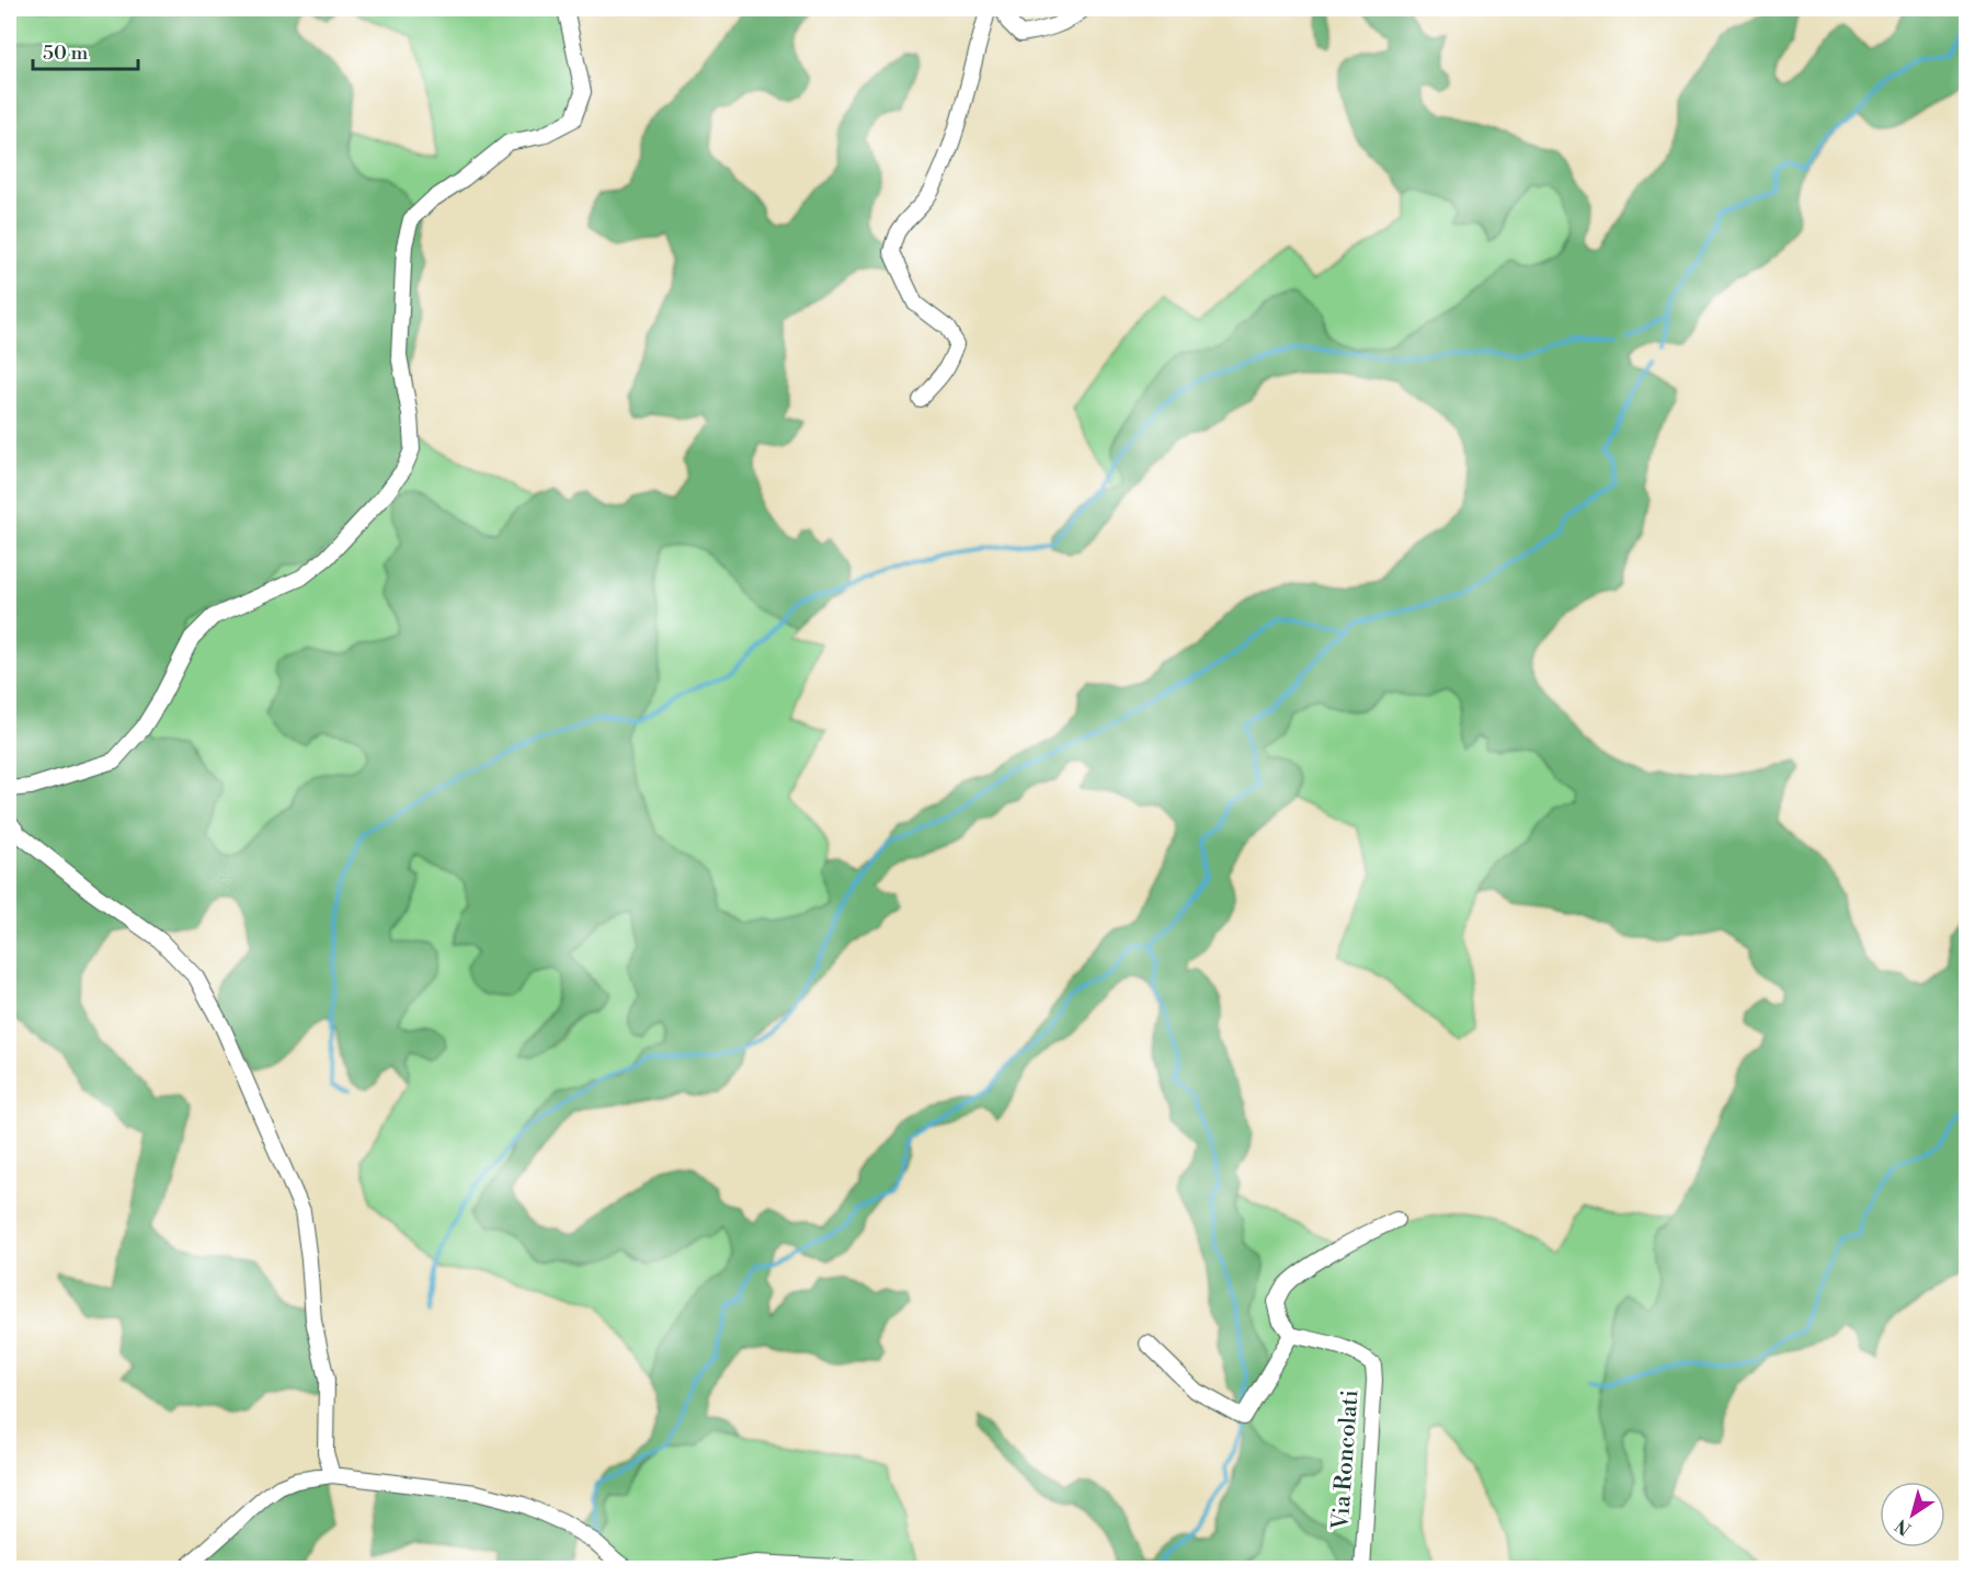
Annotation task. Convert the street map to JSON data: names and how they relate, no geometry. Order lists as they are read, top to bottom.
{
  "streets": {
    "street": ["Via Roncolati"]
  },
  "scale_bar": "50 m",
  "north": "bottom left"
}
